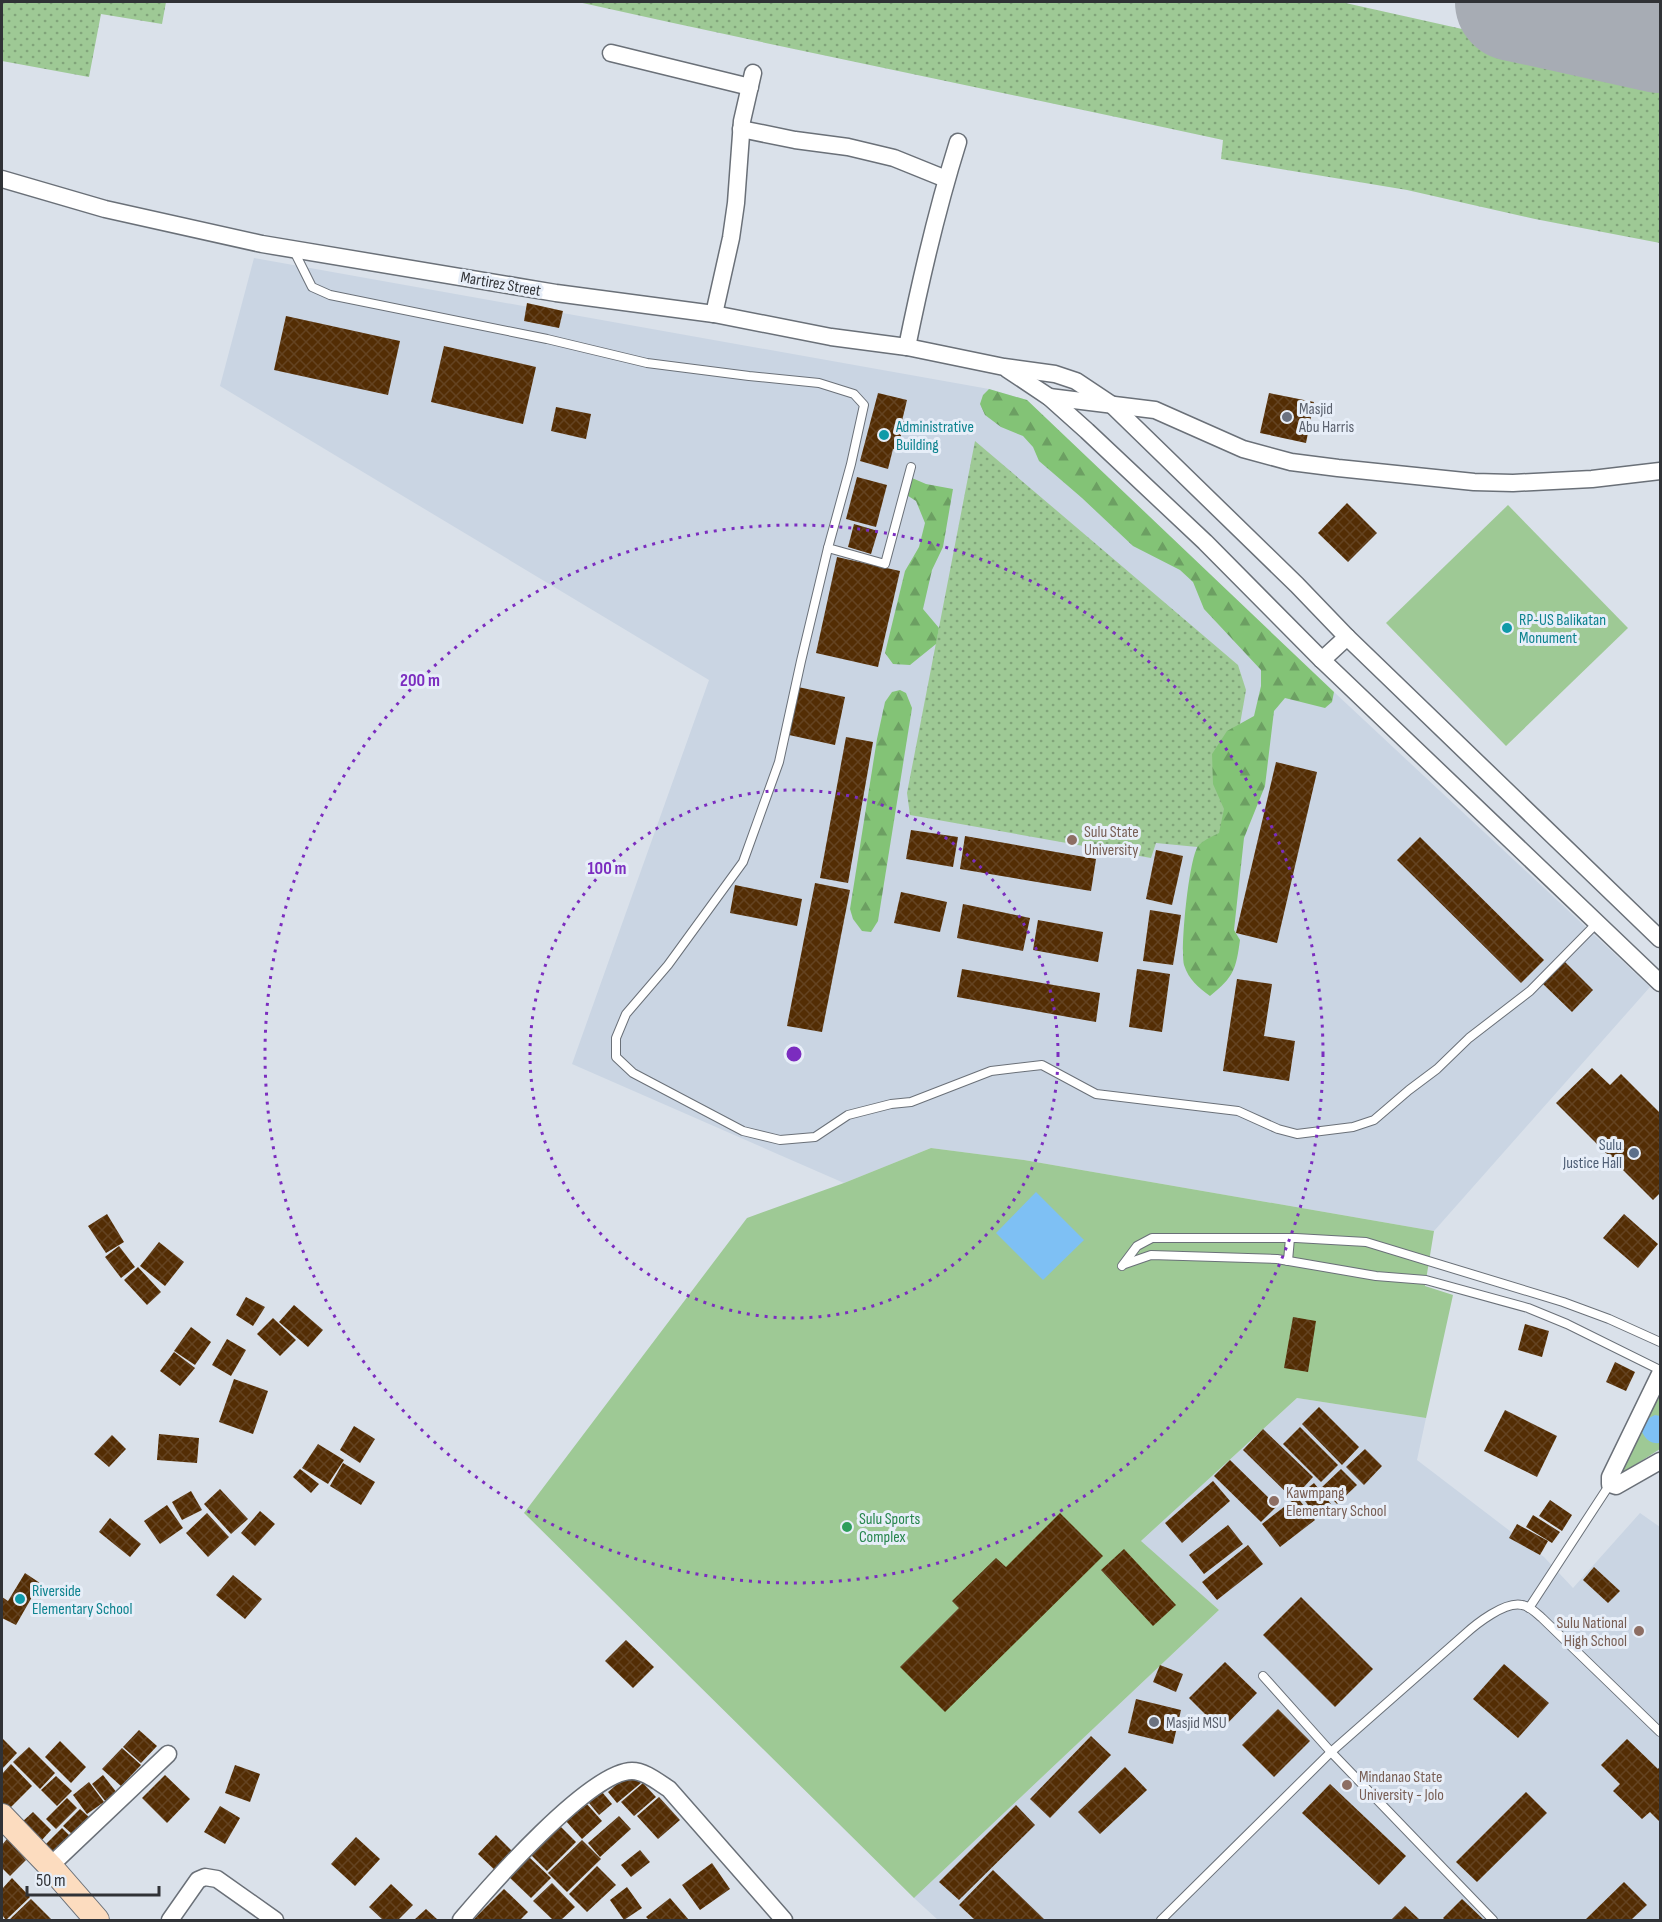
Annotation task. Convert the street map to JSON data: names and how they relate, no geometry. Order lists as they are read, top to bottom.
{
  "streets": {
    "street": ["Martirez Street"]
  },
  "places": [
    "Masjid Abu Harris",
    "Administrative Building",
    "RP-US Balikatan Monument",
    "Sulu State University",
    "Sulu Justice Hall",
    "Kawmpang Elementary School",
    "Sulu Sports Complex",
    "Riverside Elementary School",
    "Sulu National High School",
    "Masjid MSU",
    "Mindanao State University - Jolo"
  ],
  "scale_bar": "50 m",
  "rings": ["200 m", "100 m"]
}
